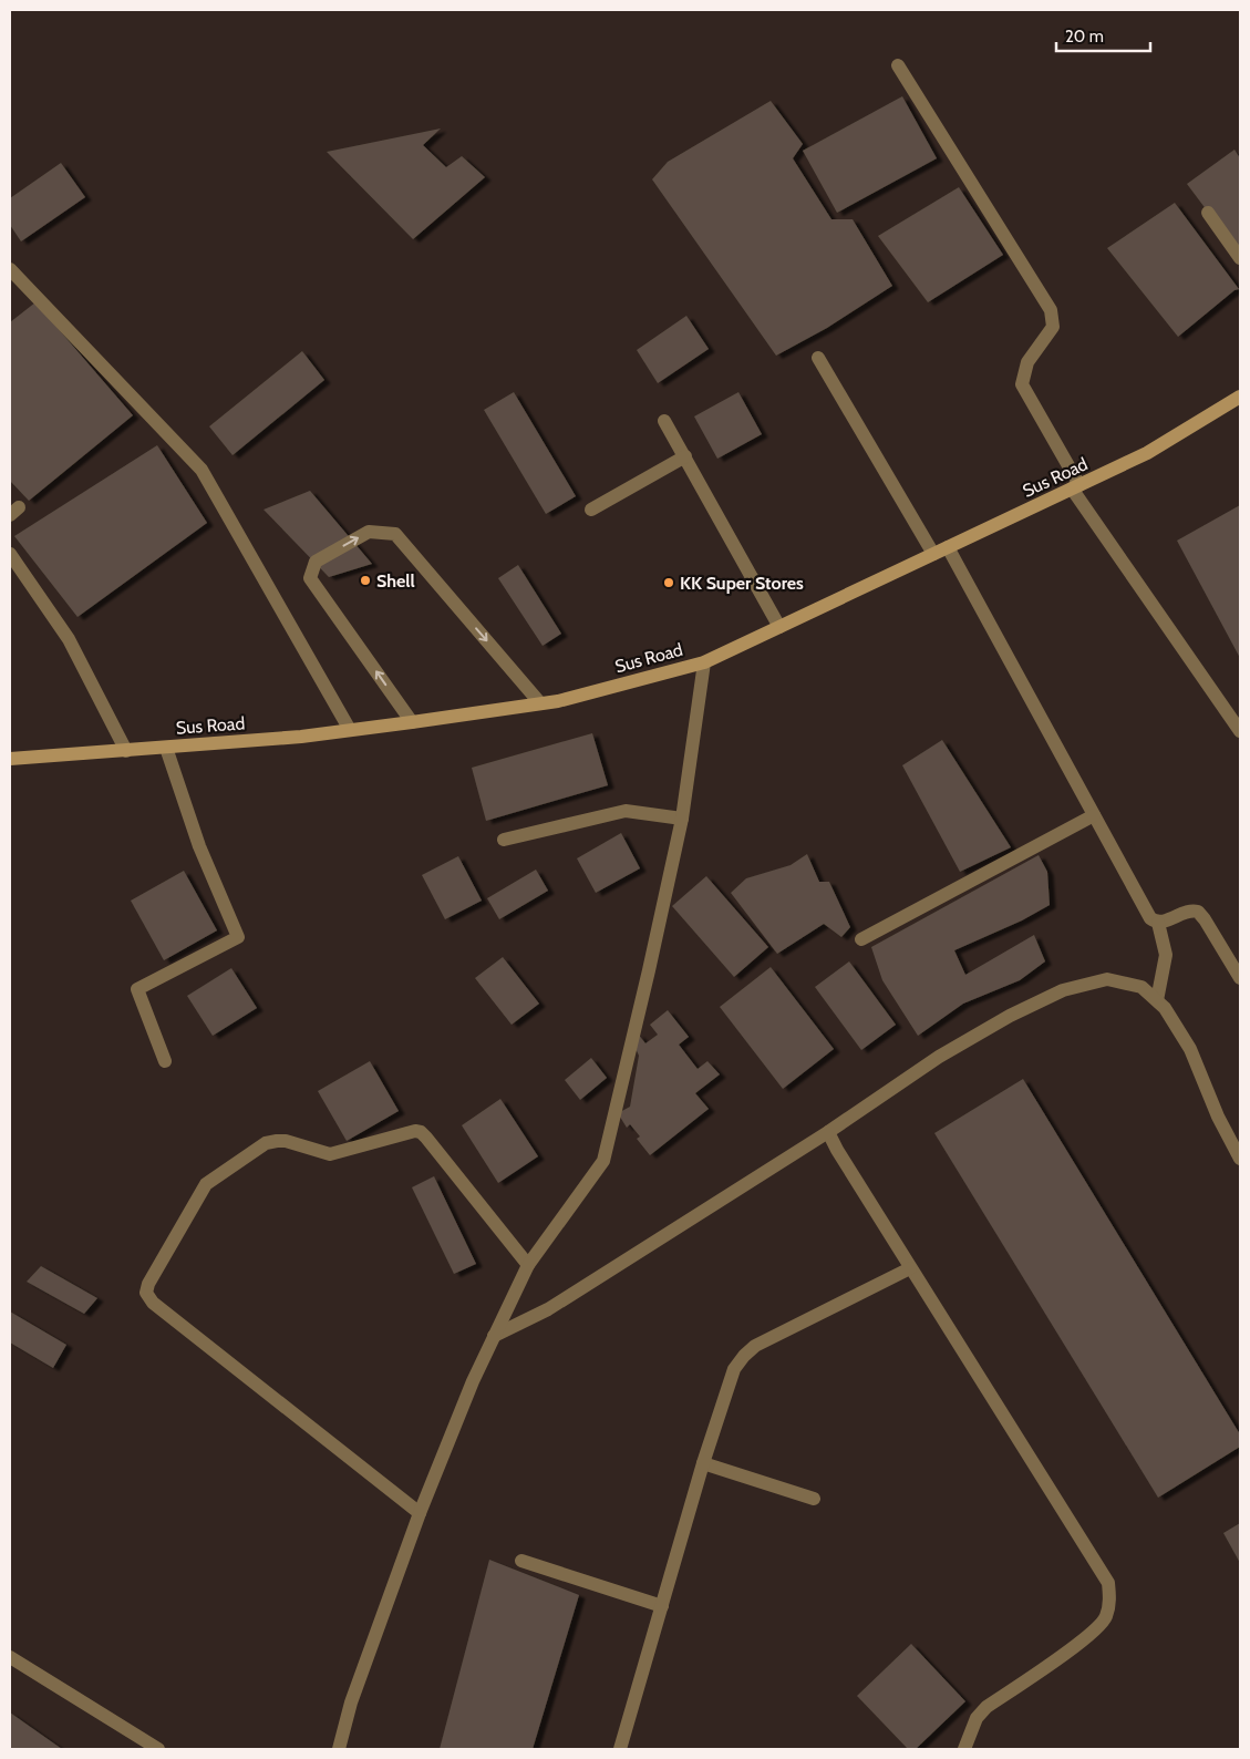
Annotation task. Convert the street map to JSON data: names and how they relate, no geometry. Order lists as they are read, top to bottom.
{
  "streets": {
    "main road": ["Sus Road"]
  },
  "places": ["Shell", "KK Super Stores"],
  "scale_bar": "20 m"
}
